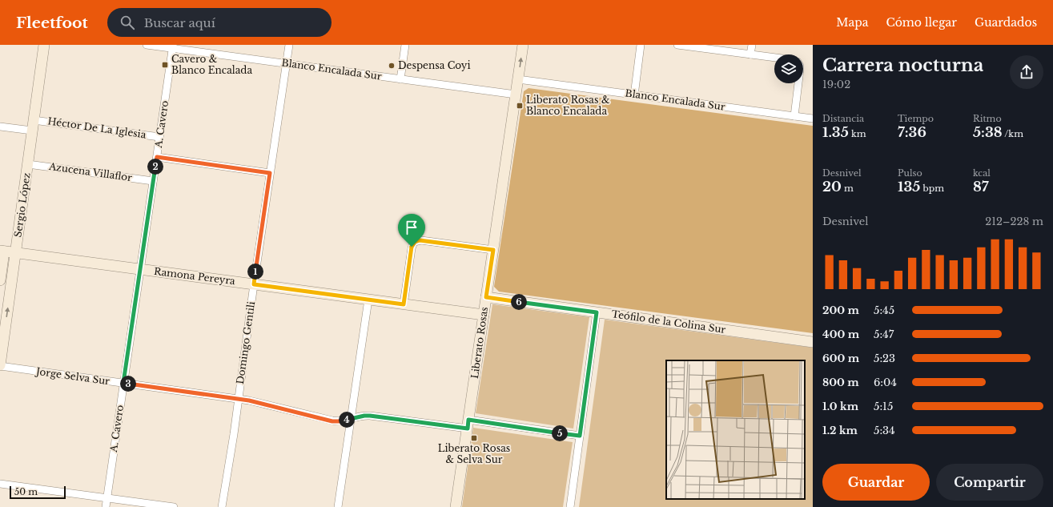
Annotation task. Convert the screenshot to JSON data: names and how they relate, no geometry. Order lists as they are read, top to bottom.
{
  "streets": {
    "street": [
      "Blanco Encalada Sur",
      "A. Cavero",
      "Héctor De La Iglesia",
      "Azucena Villaflor",
      "Sergio López",
      "Ramona Pereyra",
      "Teófilo de la Colina Sur",
      "Domingo Gentili",
      "Liberato Rosas",
      "Jorge Selva Sur"
    ]
  },
  "crossings": [
    ["Blanco Encalada Sur", "A. Cavero"],
    ["Blanco Encalada Sur", "Domingo Gentili"],
    ["Blanco Encalada Sur", "Liberato Rosas"],
    ["A. Cavero", "Héctor De La Iglesia"],
    ["A. Cavero", "Azucena Villaflor"],
    ["A. Cavero", "Ramona Pereyra"],
    ["A. Cavero", "Jorge Selva Sur"],
    ["Héctor De La Iglesia", "Sergio López"],
    ["Azucena Villaflor", "Sergio López"],
    ["Sergio López", "Ramona Pereyra"],
    ["Sergio López", "Jorge Selva Sur"],
    ["Ramona Pereyra", "Domingo Gentili"],
    ["Ramona Pereyra", "Liberato Rosas"],
    ["Teófilo de la Colina Sur", "Liberato Rosas"],
    ["Domingo Gentili", "Jorge Selva Sur"],
    ["Liberato Rosas", "Jorge Selva Sur"]
  ],
  "one_way": ["Sergio López"],
  "places": {
    "transit": ["Cavero & Blanco Encalada", "Liberato Rosas & Blanco Encalada", "Liberato Rosas & Selva Sur"],
    "other": ["Despensa Coyi"]
  },
  "scale_bar": "50 m",
  "page": {
    "header": "Fleetfoot",
    "search": "Buscar aquí",
    "nav": ["Mapa", "Cómo llegar", "Guardados"],
    "heading": ["Carrera nocturna", "19:02"],
    "stats": [
      ["Distancia", "1.35 km"],
      ["Tiempo", "7:36"],
      ["Ritmo", "5:38 /km"],
      ["Desnivel", "20 m"],
      ["Pulso", "135 bpm"],
      ["kcal", "87"]
    ],
    "pins": [
      "2",
      "1",
      "6",
      "3",
      "4",
      "5"
    ],
    "chart": ["Desnivel", "212–228 m"],
    "list": [
      {
        "name": "200 m",
        "note": "5:45"
      },
      {
        "name": "400 m",
        "note": "5:47"
      },
      {
        "name": "600 m",
        "note": "5:23"
      },
      {
        "name": "800 m",
        "note": "6:04"
      },
      {
        "name": "1.0 km",
        "note": "5:15"
      },
      {
        "name": "1.2 km",
        "note": "5:34"
      }
    ],
    "buttons": ["Guardar", "Compartir"],
    "scale": "50 m"
  }
}
